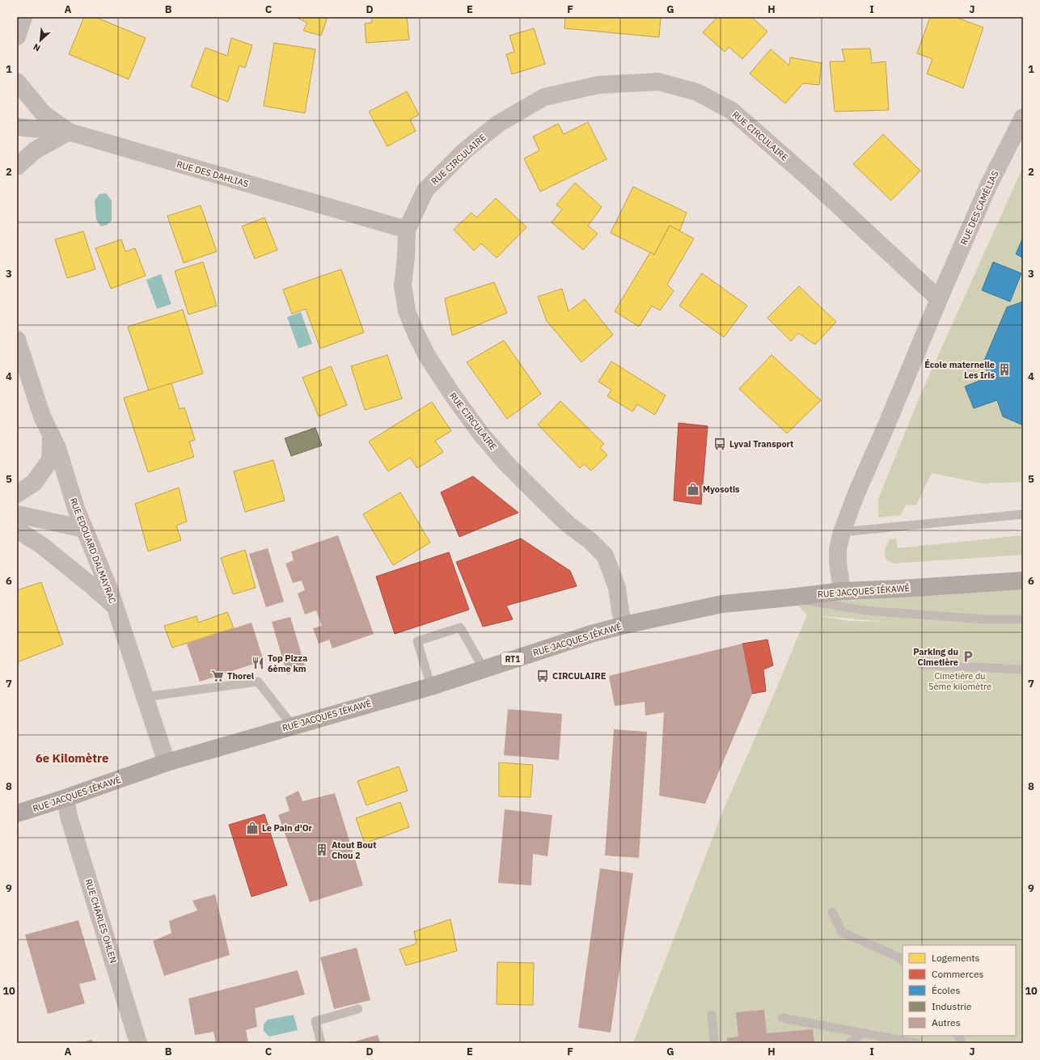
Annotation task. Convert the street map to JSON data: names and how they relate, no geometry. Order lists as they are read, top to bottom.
{
  "streets": {
    "main road": ["RUE JACQUES IÉKAWÉ", "RT1"],
    "street": [
      "RUE CIRCULAIRE",
      "RUE DES DAHLIAS",
      "RUE DES CAMÉLIAS",
      "RUE EDOUARD DALMAYRAC",
      "RUE CHARLES OHLEN"
    ]
  },
  "crossings": [
    ["RUE CIRCULAIRE", "RUE DES DAHLIAS"],
    ["RUE CIRCULAIRE", "RUE DES CAMÉLIAS"],
    ["RUE CIRCULAIRE", "RUE JACQUES IÉKAWÉ"],
    ["RUE DES CAMÉLIAS", "RUE JACQUES IÉKAWÉ"],
    ["RUE EDOUARD DALMAYRAC", "RUE JACQUES IÉKAWÉ"],
    ["RUE JACQUES IÉKAWÉ", "RUE CHARLES OHLEN"]
  ],
  "districts": ["6e Kilomètre"],
  "parks": ["Cimetière du 5ème kilomètre"],
  "places": {
    "building": ["École maternelle Les Iris", "Atout Bout Chou 2"],
    "bus stop": ["Lyvai Transport", "CIRCULAIRE"],
    "shop": ["Myosotis", "Le Pain d'Or"],
    "parking": ["Parking du Cimetière"],
    "restaurant": ["Top Pizza 6ème km"],
    "supermarket": ["Thorel"]
  },
  "legend": [
    "Logements",
    "Commerces",
    "Écoles",
    "Industrie",
    "Autres"
  ],
  "north": "bottom left",
  "grid": {
    "columns": [
      "A",
      "B",
      "C",
      "D",
      "E",
      "F",
      "G",
      "H",
      "I",
      "J"
    ],
    "rows": [
      "1",
      "2",
      "3",
      "4",
      "5",
      "6",
      "7",
      "8",
      "9",
      "10"
    ]
  }
}
